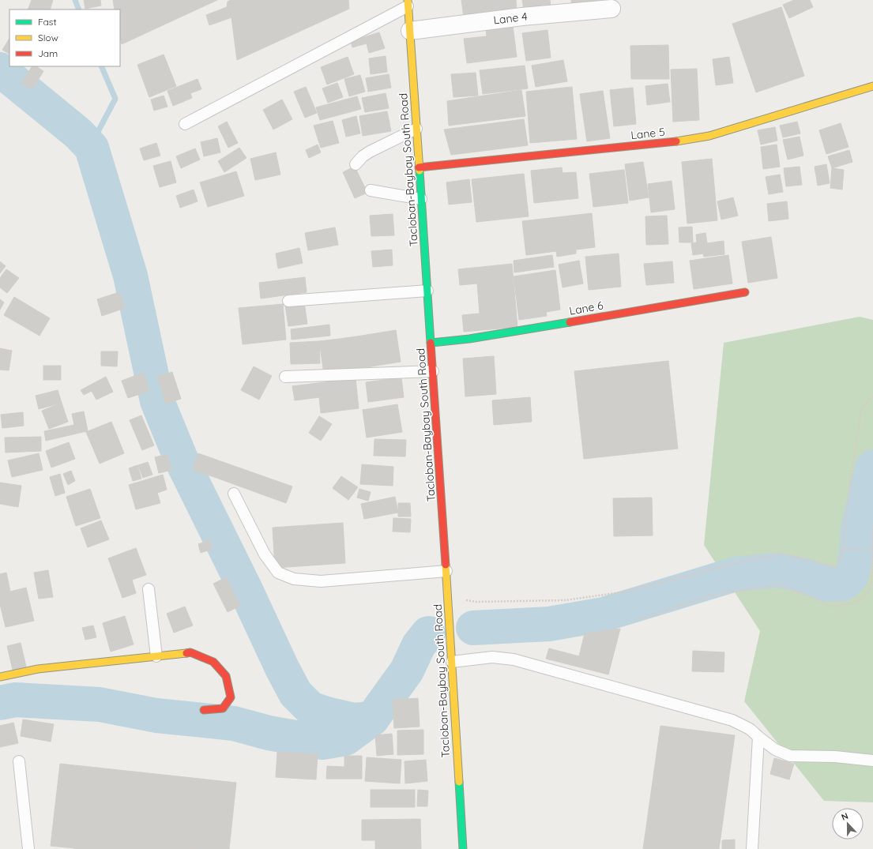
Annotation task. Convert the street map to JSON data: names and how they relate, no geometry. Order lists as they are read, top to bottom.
{
  "streets": {
    "street": [
      "Lane 4",
      "Lane 5",
      "Tacloban-Baybay South Road",
      "Lane 6"
    ]
  },
  "crossings": [
    ["Lane 4", "Tacloban-Baybay South Road"],
    ["Lane 5", "Tacloban-Baybay South Road"],
    ["Tacloban-Baybay South Road", "Lane 6"]
  ],
  "legend": ["Fast", "Slow", "Jam"],
  "north": "top"
}
